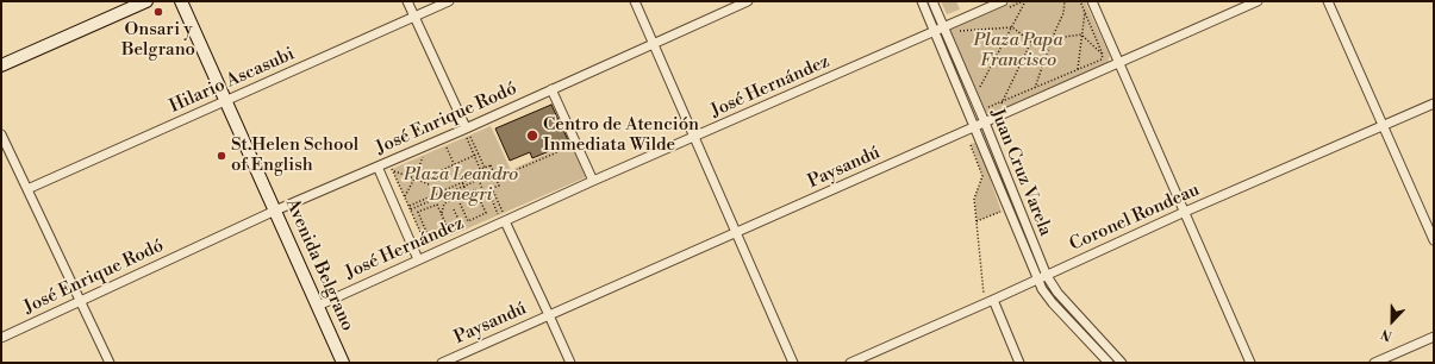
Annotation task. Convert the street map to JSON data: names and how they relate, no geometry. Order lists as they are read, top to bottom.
{
  "streets": {
    "street": [
      "Hilario Ascasubi",
      "José Hernández",
      "José Enrique Rodó",
      "Paysandú",
      "Juan Cruz Varela",
      "Coronel Rondeau",
      "Avenida Belgrano"
    ]
  },
  "crossings": [
    ["Hilario Ascasubi", "Avenida Belgrano"],
    ["José Hernández", "Juan Cruz Varela"],
    ["José Hernández", "Avenida Belgrano"],
    ["José Enrique Rodó", "Avenida Belgrano"],
    ["Paysandú", "Juan Cruz Varela"],
    ["Juan Cruz Varela", "Coronel Rondeau"]
  ],
  "parks": ["Plaza Papa Francisco", "Plaza Leandro Denegri"],
  "places": ["Onsari y Belgrano", "Centro de Atención Inmediata Wilde", "St.Helen School of English"],
  "north": "bottom"
}
